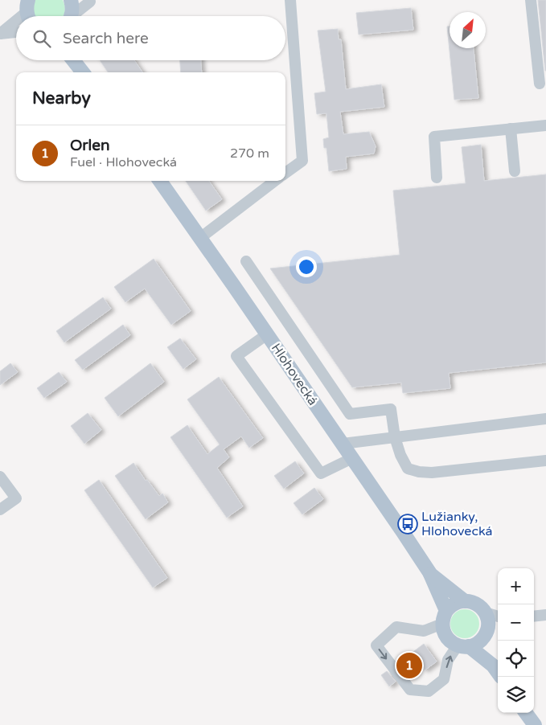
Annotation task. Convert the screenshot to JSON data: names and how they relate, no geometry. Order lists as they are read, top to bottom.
{
  "streets": {
    "main road": ["Hlohovecká"]
  },
  "places": {
    "bus stop": ["Lužianky, Hlohovecká"]
  },
  "north": "top right",
  "page": {
    "search": "Search here",
    "heading": "Nearby",
    "list": [
      {
        "mark": "1",
        "name": "Orlen",
        "note": "Fuel · Hlohovecká",
        "value": "270 m"
      }
    ],
    "map_buttons": ["+", "−"],
    "pins": "1"
  }
}
